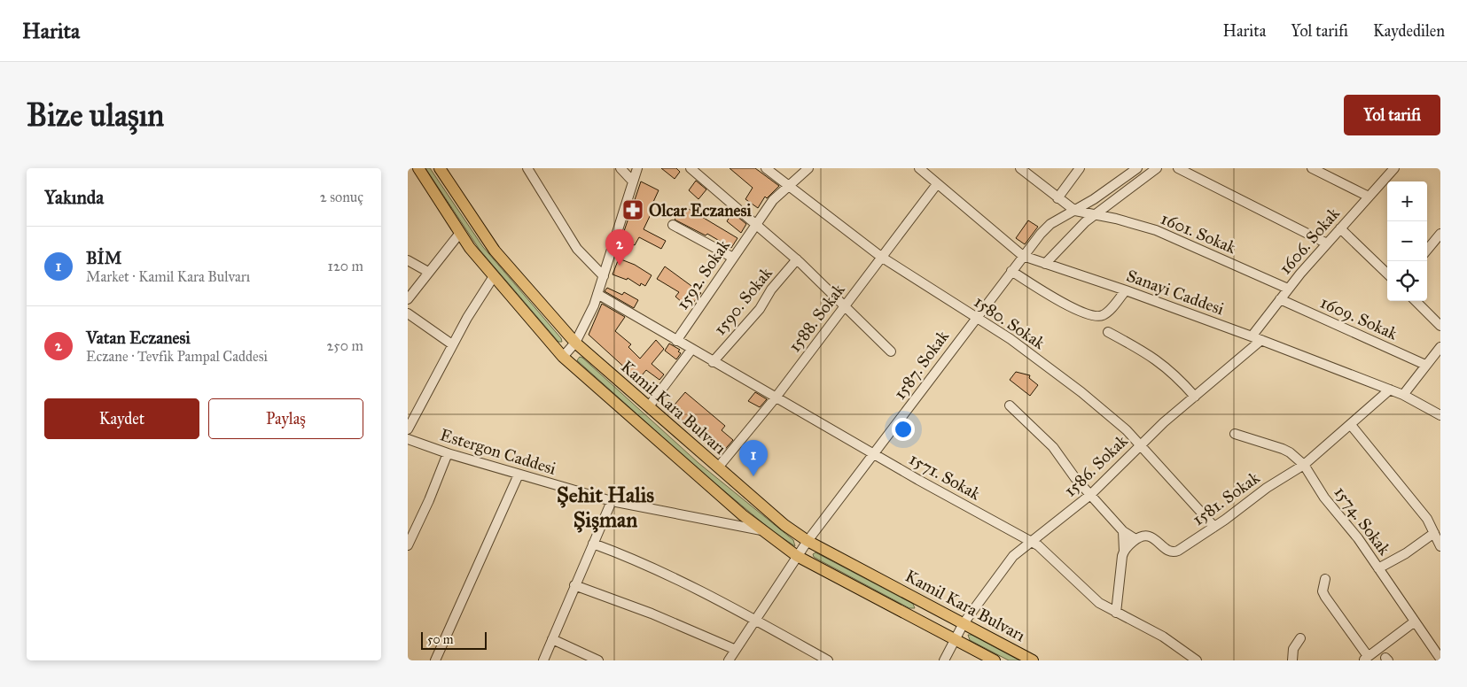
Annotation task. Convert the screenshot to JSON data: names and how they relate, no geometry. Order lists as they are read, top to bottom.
{
  "streets": {
    "main road": ["Kamil Kara Bulvarı"],
    "street": [
      "1601. Sokak",
      "1606. Sokak",
      "1592. Sokak",
      "Sanayi Caddesi",
      "1590. Sokak",
      "1588. Sokak",
      "1609. Sokak",
      "1580. Sokak",
      "1587. Sokak",
      "Estergon Caddesi",
      "1586. Sokak",
      "1571. Sokak",
      "1581. Sokak",
      "1574. Sokak"
    ]
  },
  "crossings": [
    ["1601. Sokak", "1606. Sokak"],
    ["1601. Sokak", "1587. Sokak"],
    ["1606. Sokak", "Sanayi Caddesi"],
    ["1606. Sokak", "1609. Sokak"],
    ["1592. Sokak", "1580. Sokak"],
    ["1592. Sokak", "1571. Sokak"],
    ["Sanayi Caddesi", "1588. Sokak"],
    ["Sanayi Caddesi", "1587. Sokak"],
    ["Sanayi Caddesi", "1586. Sokak"],
    ["Sanayi Caddesi", "1581. Sokak"],
    ["1590. Sokak", "1571. Sokak"],
    ["1588. Sokak", "1580. Sokak"],
    ["1588. Sokak", "Kamil Kara Bulvarı"],
    ["1588. Sokak", "1571. Sokak"],
    ["1580. Sokak", "1587. Sokak"],
    ["1580. Sokak", "1586. Sokak"],
    ["1580. Sokak", "1581. Sokak"],
    ["1587. Sokak", "Kamil Kara Bulvarı"],
    ["1587. Sokak", "1571. Sokak"],
    ["Kamil Kara Bulvarı", "Estergon Caddesi"],
    ["Kamil Kara Bulvarı", "1586. Sokak"],
    ["1586. Sokak", "1571. Sokak"],
    ["1581. Sokak", "1574. Sokak"]
  ],
  "districts": ["Şehit Halis Şişman"],
  "places": {
    "pharmacy": ["Olcar Eczanesi"]
  },
  "scale_bar": "50 m",
  "page": {
    "header": "Harita",
    "nav": ["Harita", "Yol tarifi", "Kaydedilen"],
    "buttons": [
      "Yol tarifi",
      ["Kaydet", "Paylaş"]
    ],
    "title": "Bize ulaşın",
    "heading": ["Yakında", "2 sonuç"],
    "map_buttons": ["+", "−"],
    "list": [
      {
        "mark": "1",
        "name": "BİM",
        "note": "Market · Kamil Kara Bulvarı",
        "value": "120 m"
      },
      {
        "mark": "2",
        "name": "Vatan Eczanesi",
        "note": "Eczane · Tevfik Pampal Caddesi",
        "value": "250 m"
      }
    ],
    "pins": ["2", "1"],
    "scale": "50 m"
  }
}
